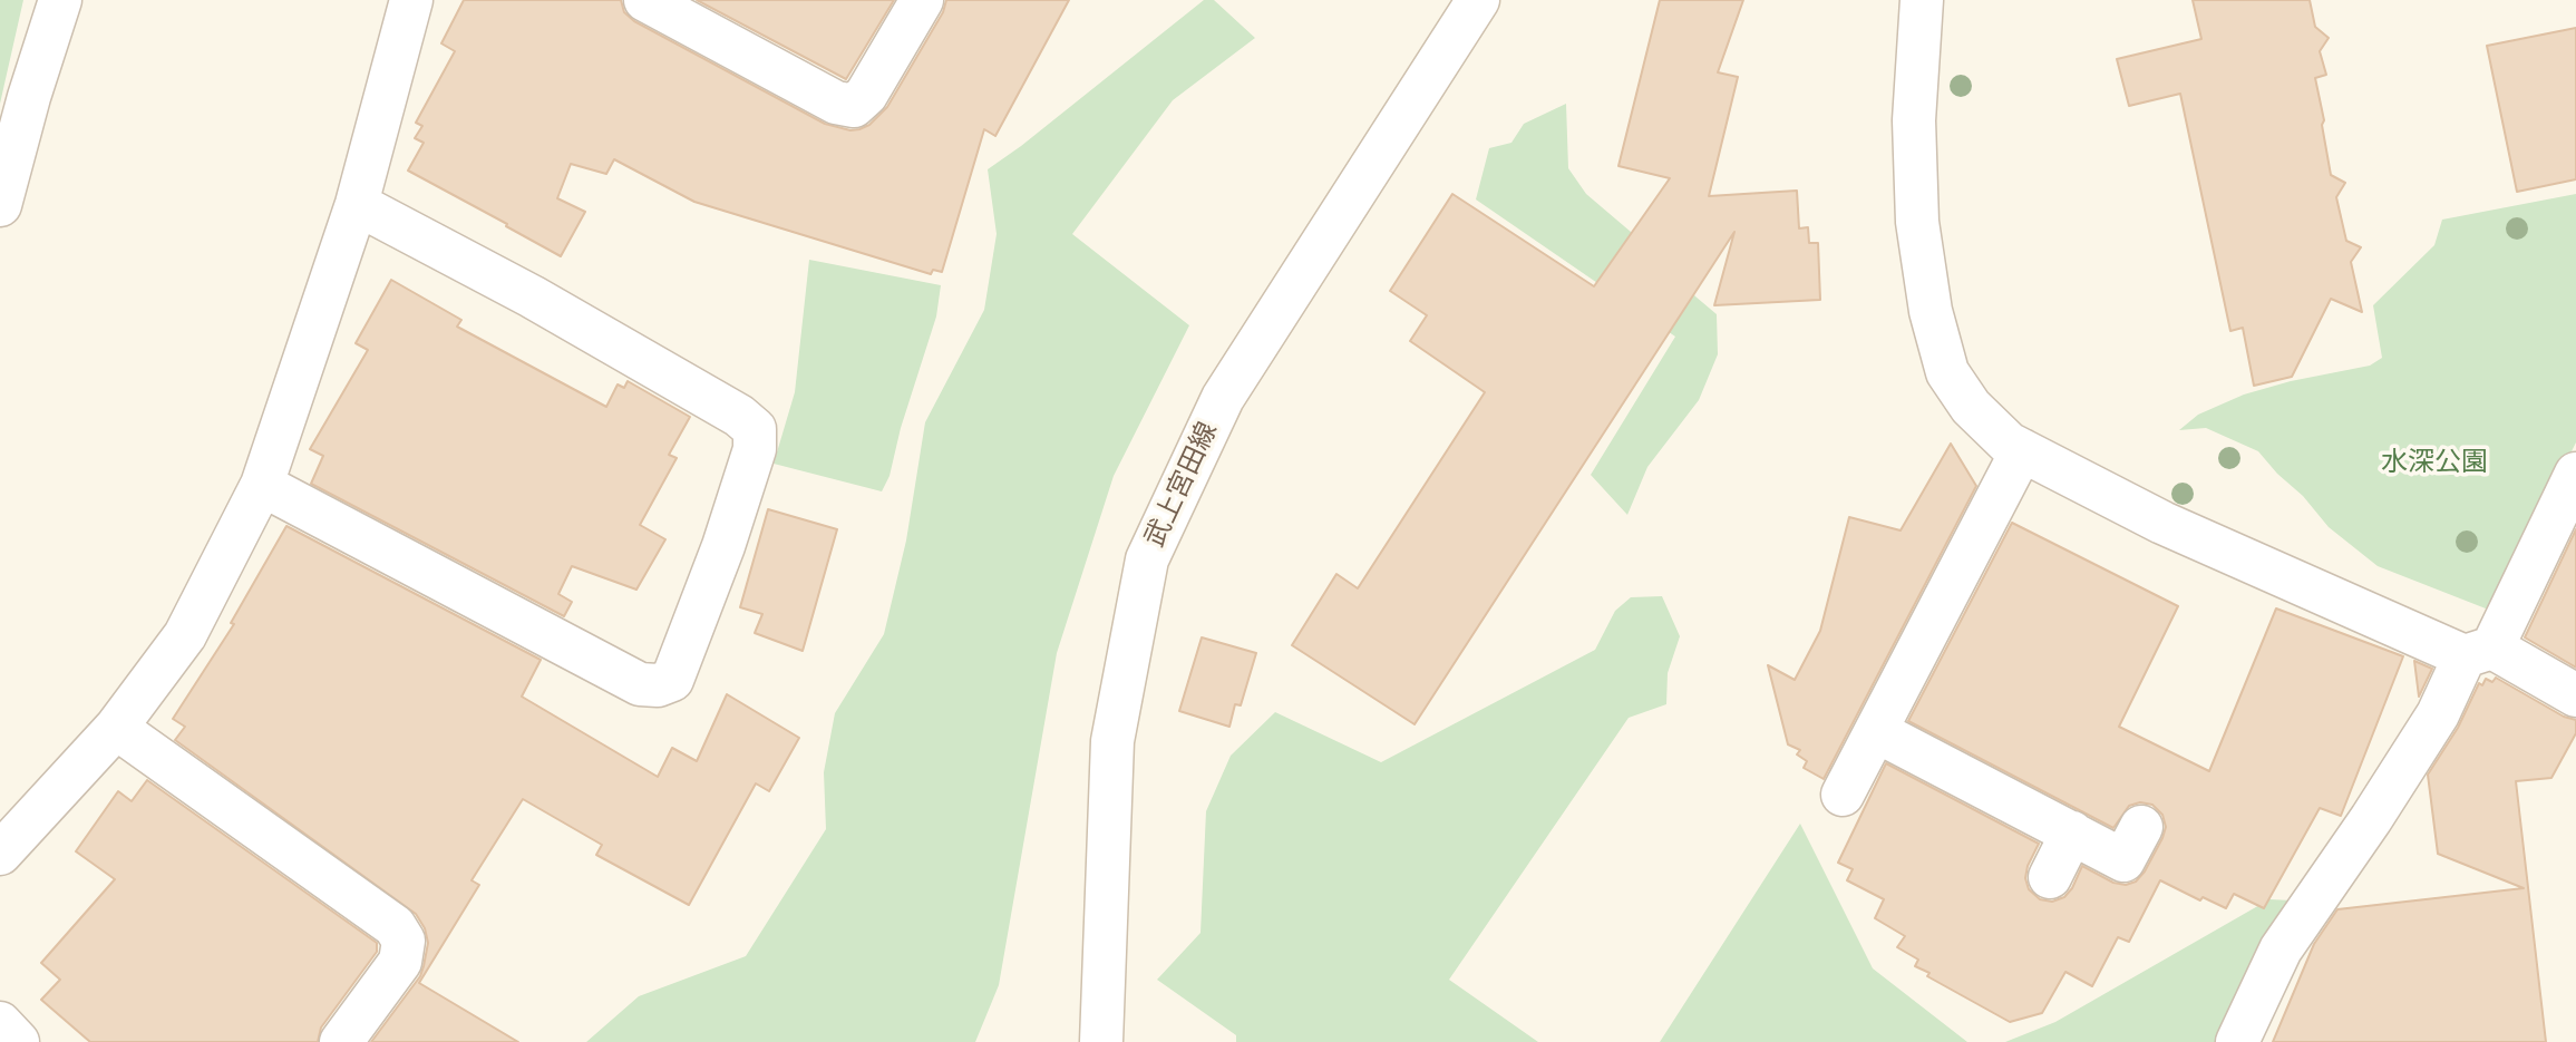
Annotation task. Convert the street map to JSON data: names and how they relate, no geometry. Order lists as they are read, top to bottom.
{
  "streets": {
    "street": ["武上宮田線"]
  },
  "parks": ["水深公園"]
}
